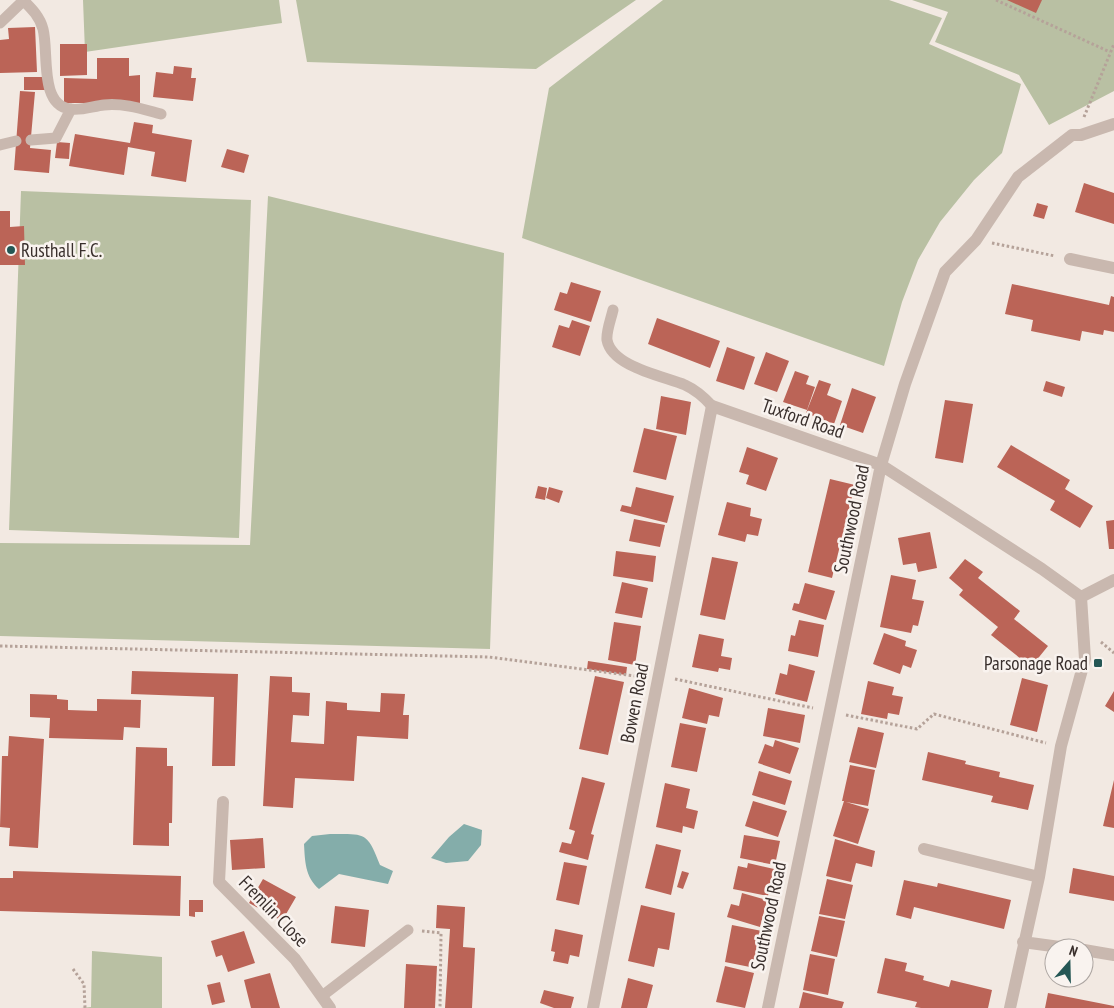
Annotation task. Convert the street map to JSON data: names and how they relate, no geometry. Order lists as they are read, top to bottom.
{
  "streets": {
    "street": [
      "Tuxford Road",
      "Southwood Road",
      "Bowen Road",
      "Fremlin Close"
    ]
  },
  "crossings": [
    ["Tuxford Road", "Southwood Road"],
    ["Tuxford Road", "Bowen Road"]
  ],
  "places": {
    "other": ["Rusthall F.C."],
    "transit": ["Parsonage Road"]
  },
  "north": "top"
}
